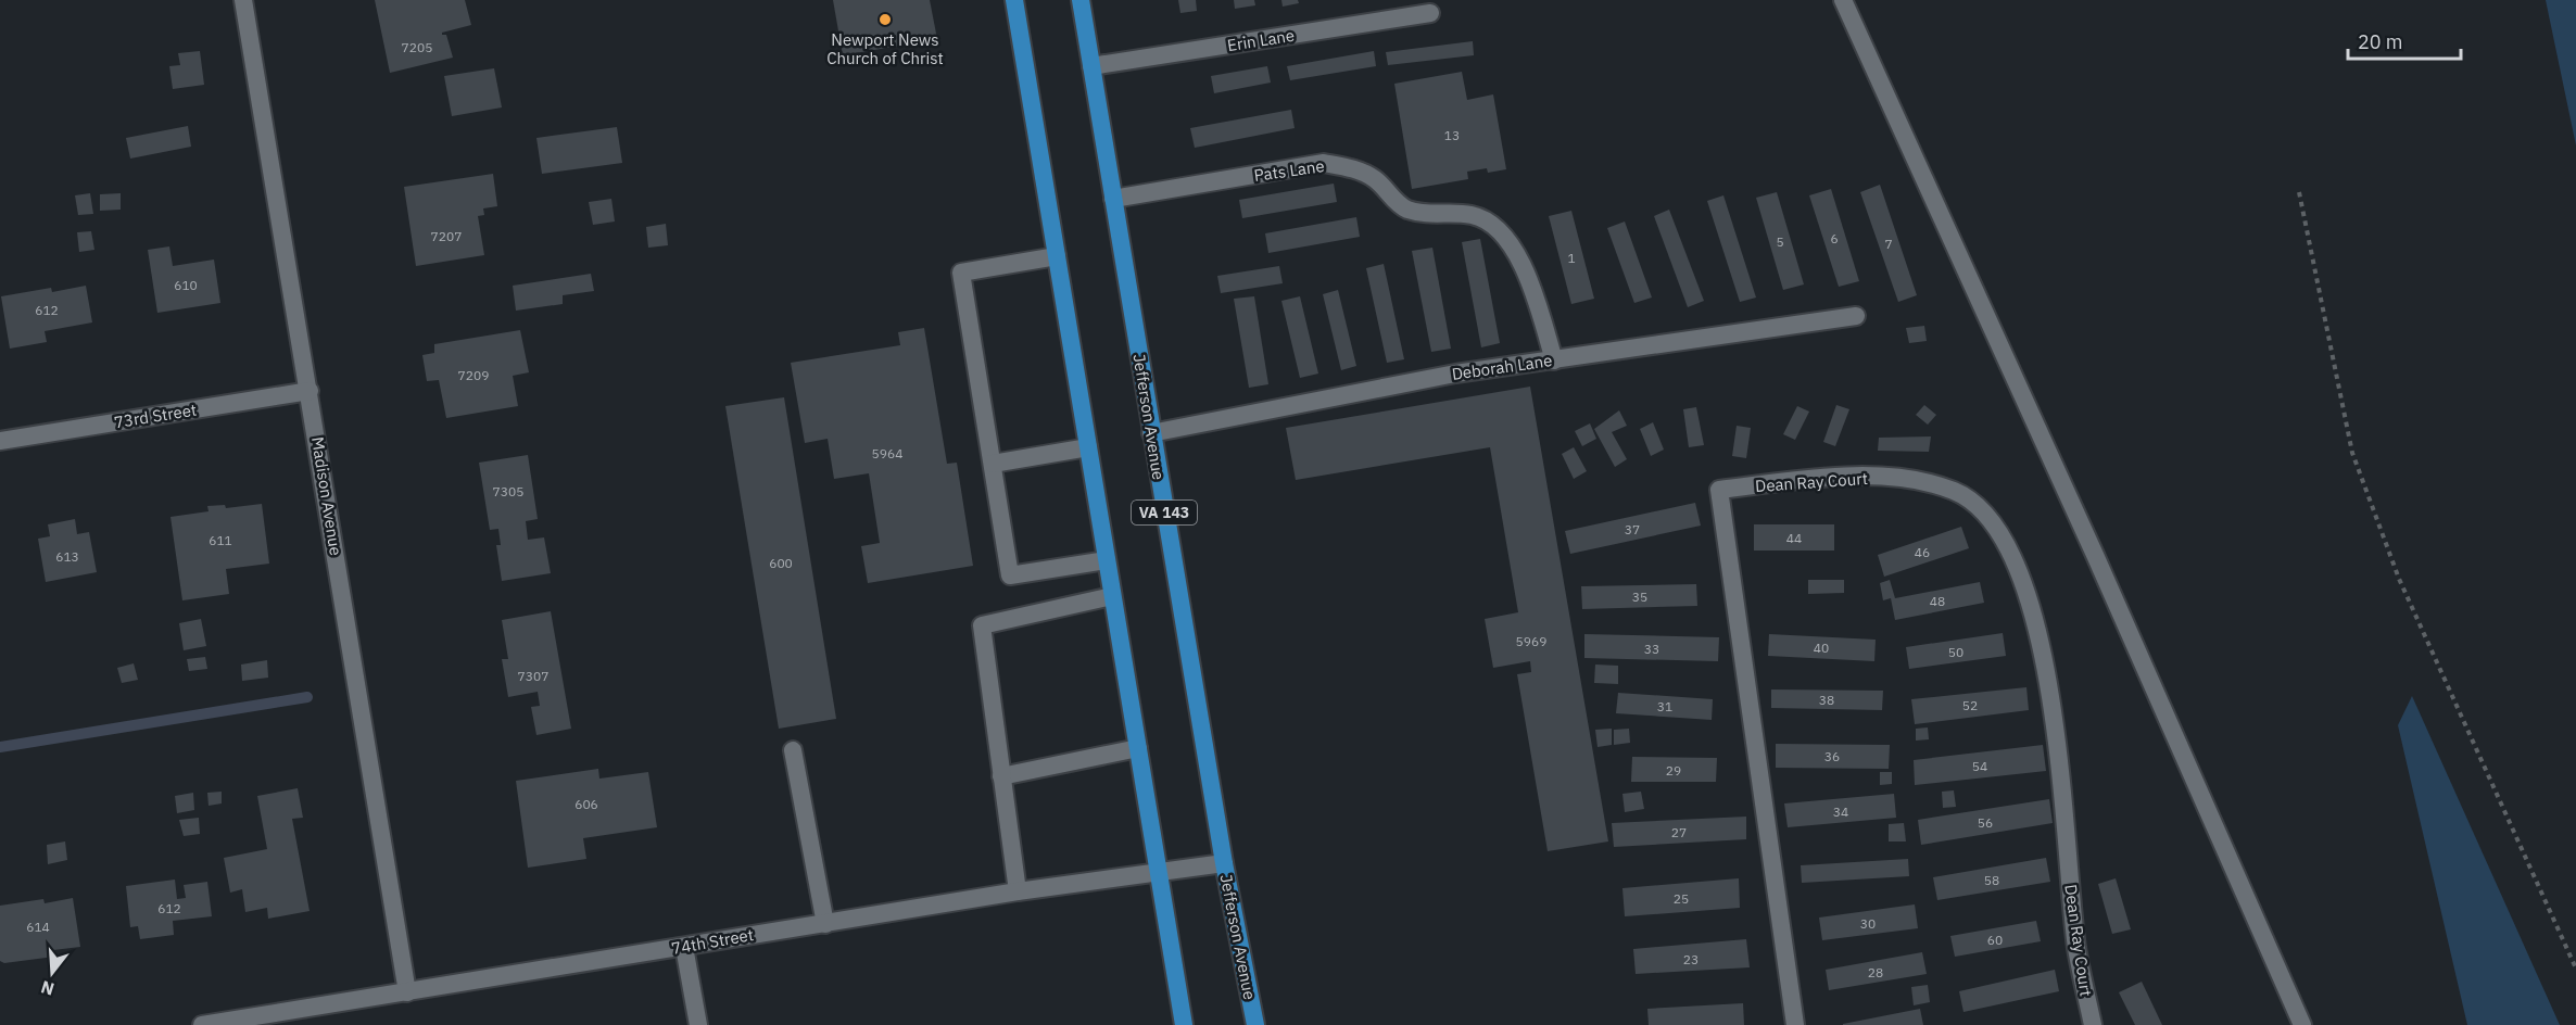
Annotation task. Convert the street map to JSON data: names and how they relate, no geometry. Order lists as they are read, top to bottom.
{
  "streets": {
    "main road": ["Jefferson Avenue", "VA 143"],
    "street": [
      "Erin Lane",
      "Pats Lane",
      "Deborah Lane",
      "73rd Street",
      "Dean Ray Court",
      "Madison Avenue",
      "74th Street"
    ]
  },
  "crossings": [
    ["Erin Lane", "Jefferson Avenue"],
    ["Pats Lane", "Deborah Lane"],
    ["Pats Lane", "Jefferson Avenue"],
    ["Deborah Lane", "Jefferson Avenue"],
    ["73rd Street", "Madison Avenue"],
    ["Jefferson Avenue", "74th Street"],
    ["Madison Avenue", "74th Street"]
  ],
  "places": ["Newport News Church of Christ"],
  "house_numbers": [
    "7205",
    "13",
    "7207",
    "6",
    "5",
    "7",
    "1",
    "610",
    "612",
    "7209",
    "5964",
    "7305",
    "37",
    "44",
    "611",
    "46",
    "613",
    "600",
    "35",
    "48",
    "5969",
    "40",
    "33",
    "50",
    "7307",
    "38",
    "52",
    "31",
    "36",
    "54",
    "29",
    "606",
    "34",
    "56",
    "27",
    "58",
    "25",
    "612",
    "30",
    "614",
    "60",
    "23",
    "28"
  ],
  "scale_bar": "20 m",
  "north": "bottom"
}
